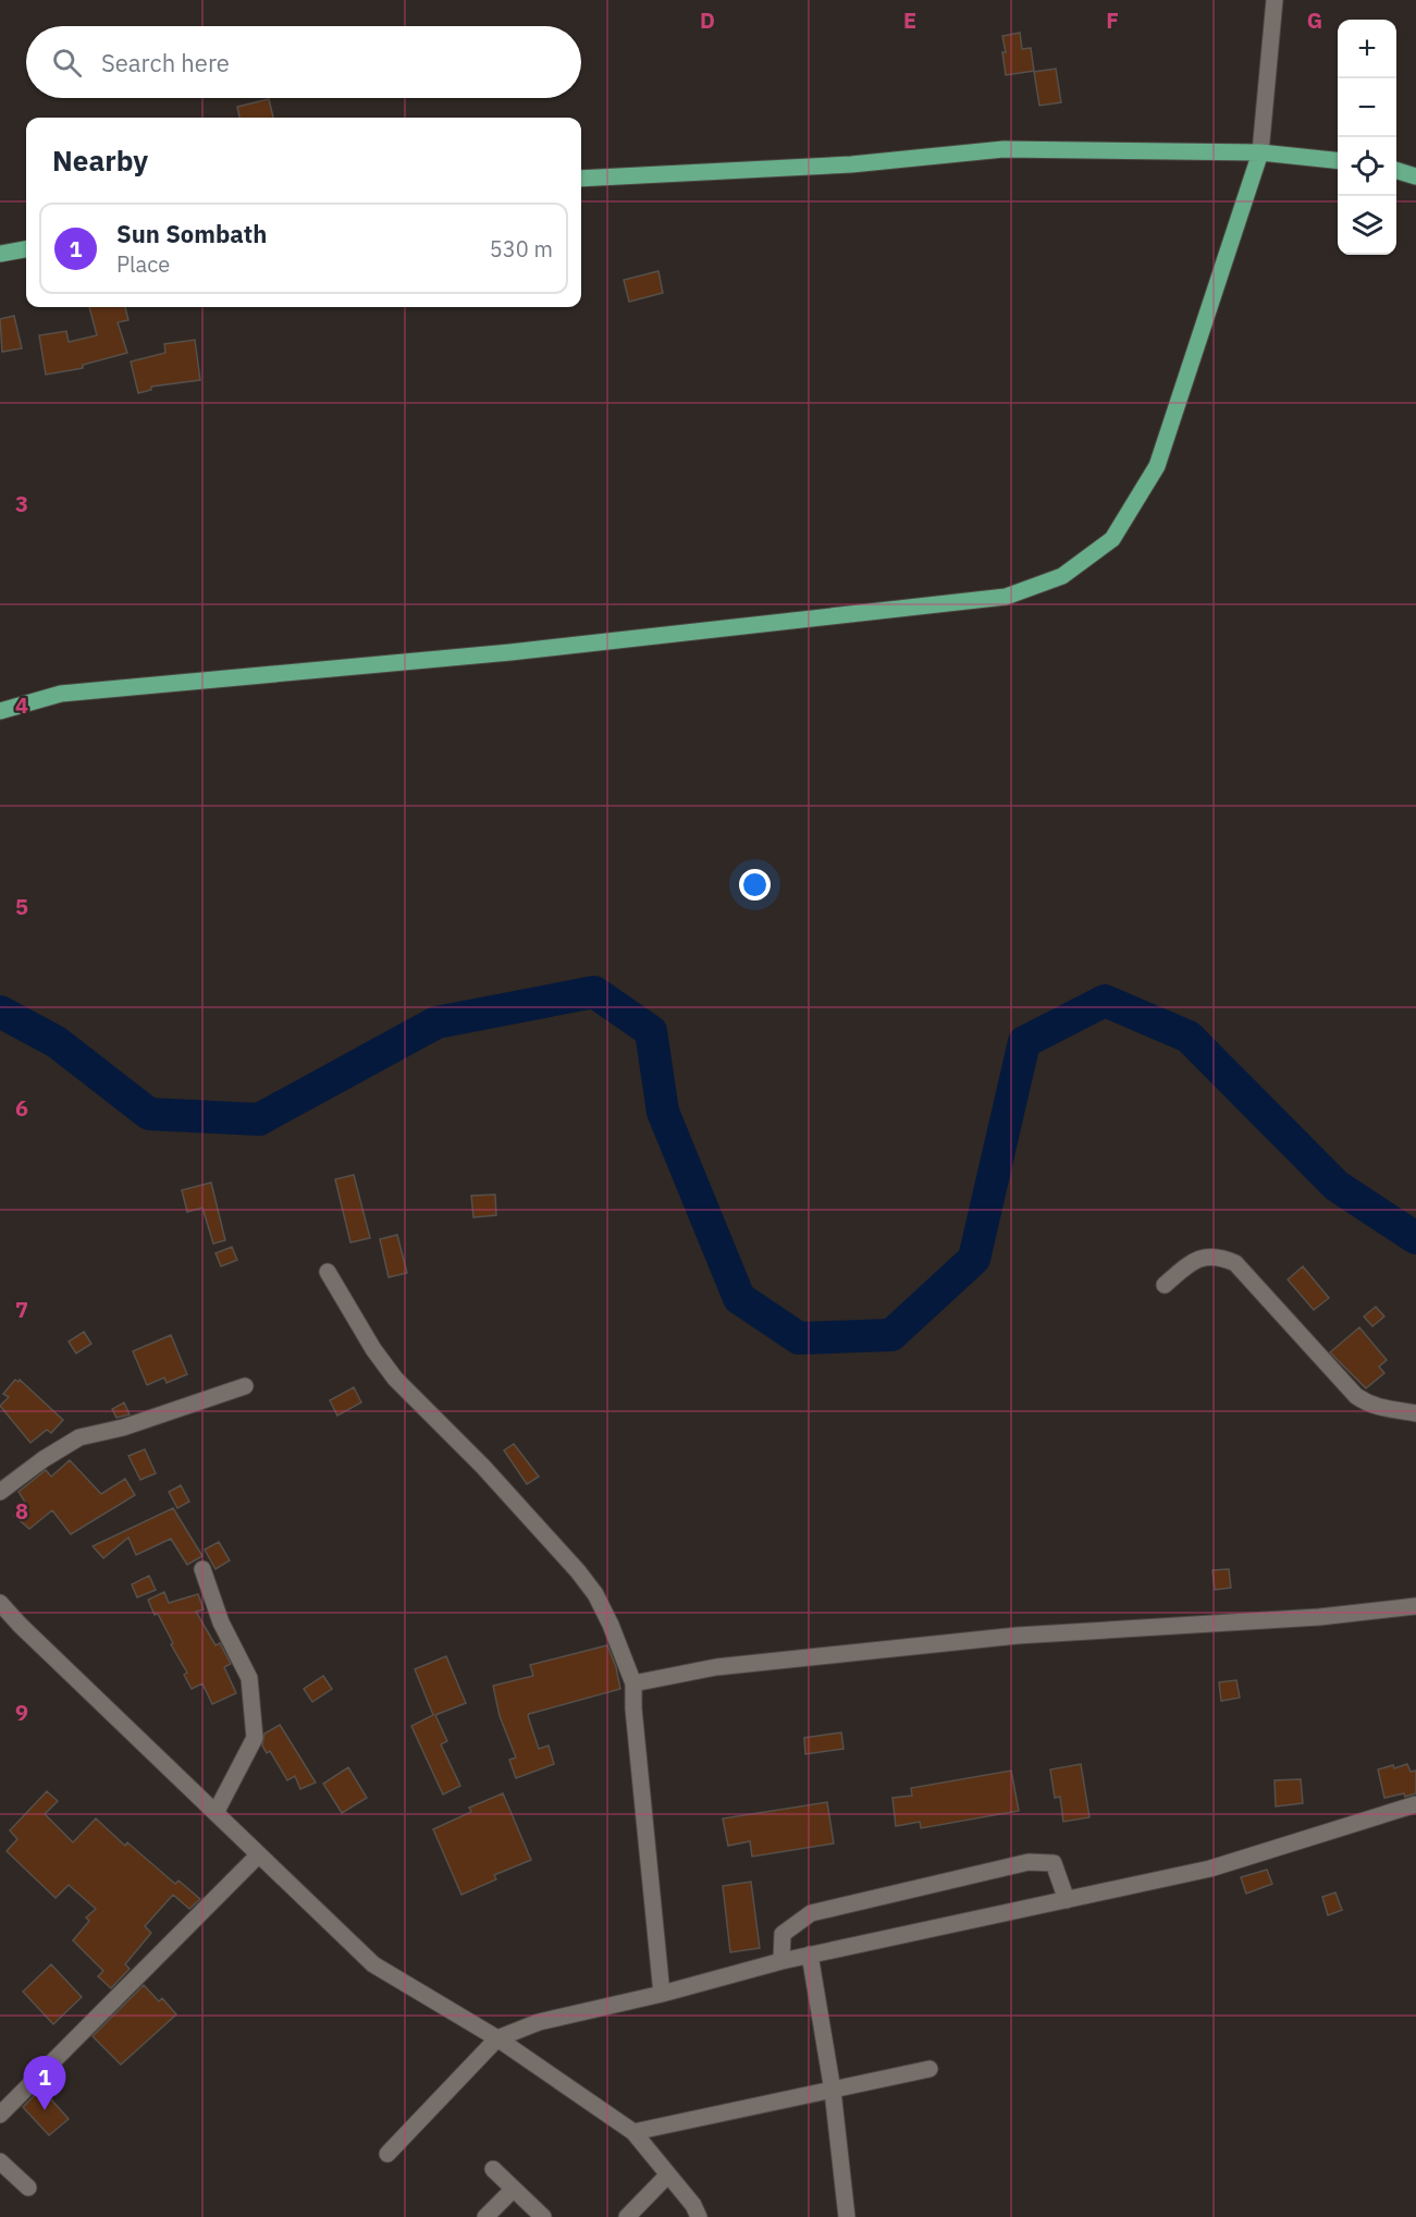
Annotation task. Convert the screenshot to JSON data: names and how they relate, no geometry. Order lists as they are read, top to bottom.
{
  "page": {
    "map_buttons": ["+", "−"],
    "search": "Search here",
    "heading": "Nearby",
    "list": [
      {
        "mark": "1",
        "name": "Sun Sombath",
        "note": "Place",
        "value": "530 m"
      }
    ],
    "pins": "1"
  },
  "grid": {
    "columns": [
      "D",
      "E",
      "F",
      "G"
    ],
    "rows": [
      "3",
      "4",
      "5",
      "6",
      "7",
      "8",
      "9"
    ]
  }
}
